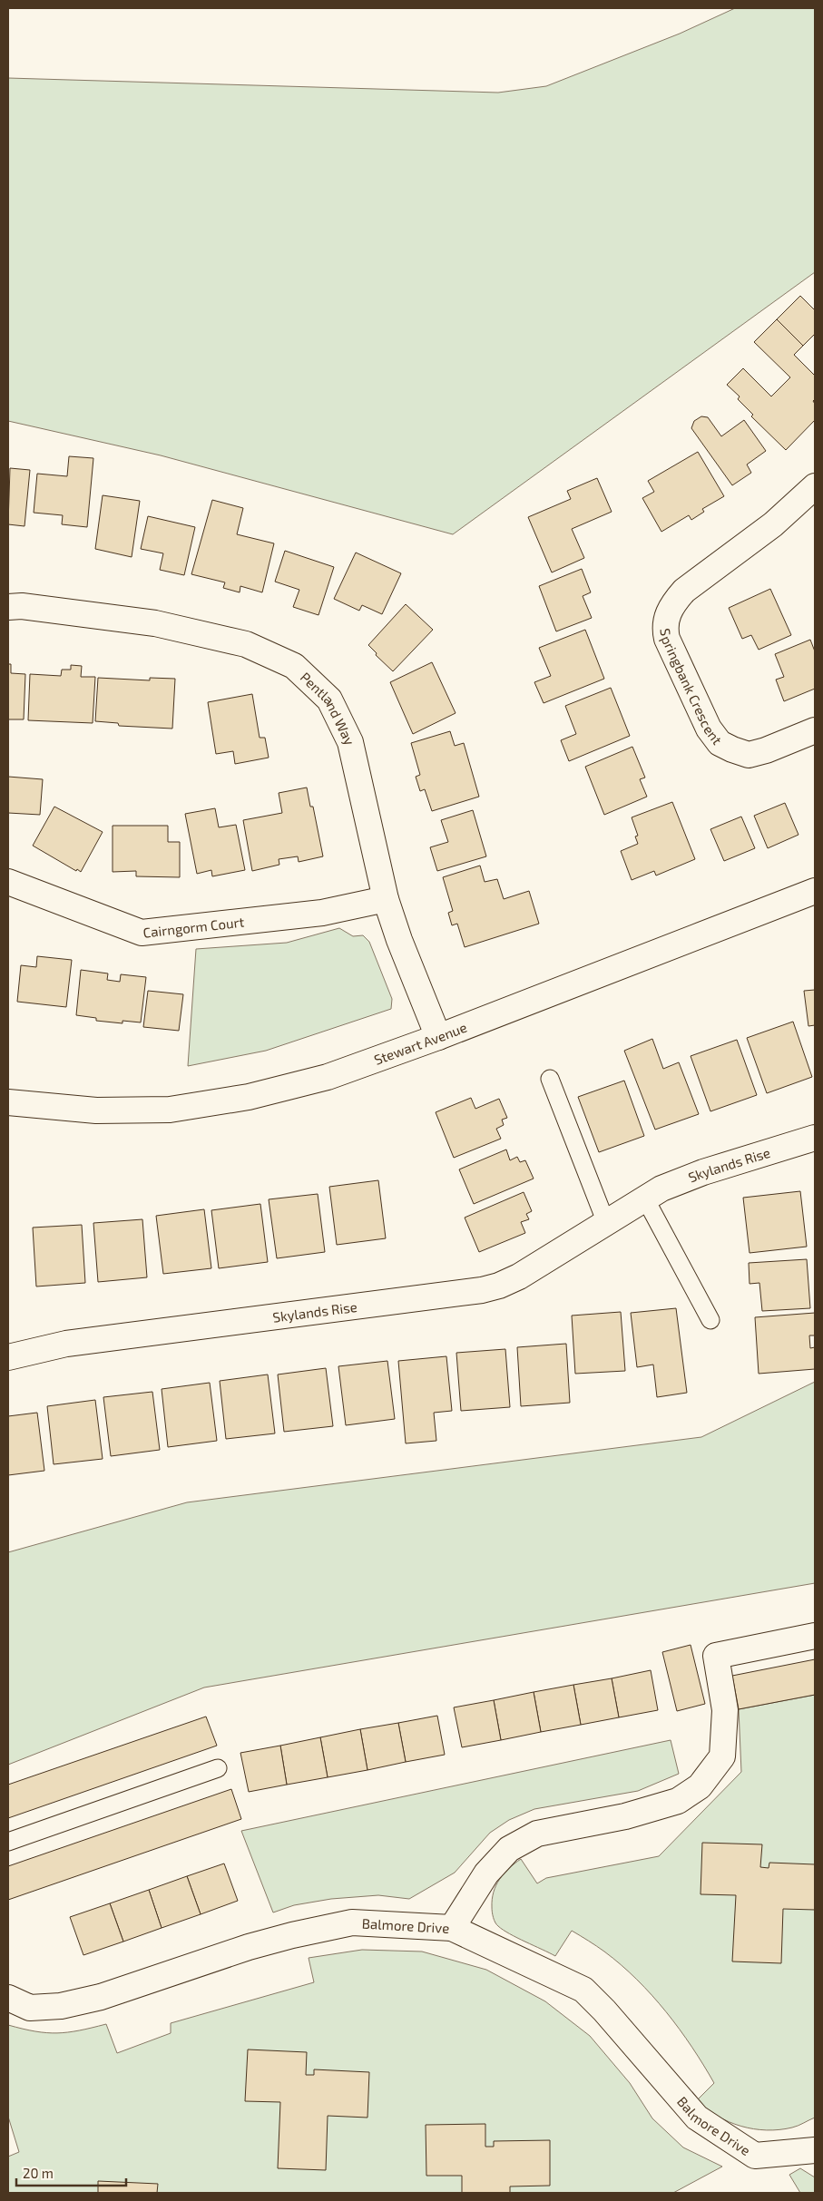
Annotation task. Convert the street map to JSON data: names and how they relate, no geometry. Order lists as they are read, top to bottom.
{
  "streets": {
    "street": [
      "Springbank Crescent",
      "Pentland Way",
      "Cairngorm Court",
      "Stewart Avenue",
      "Skylands Rise",
      "Balmore Drive"
    ]
  },
  "crossings": [
    ["Pentland Way", "Cairngorm Court"],
    ["Pentland Way", "Stewart Avenue"]
  ],
  "scale_bar": "20 m"
}
